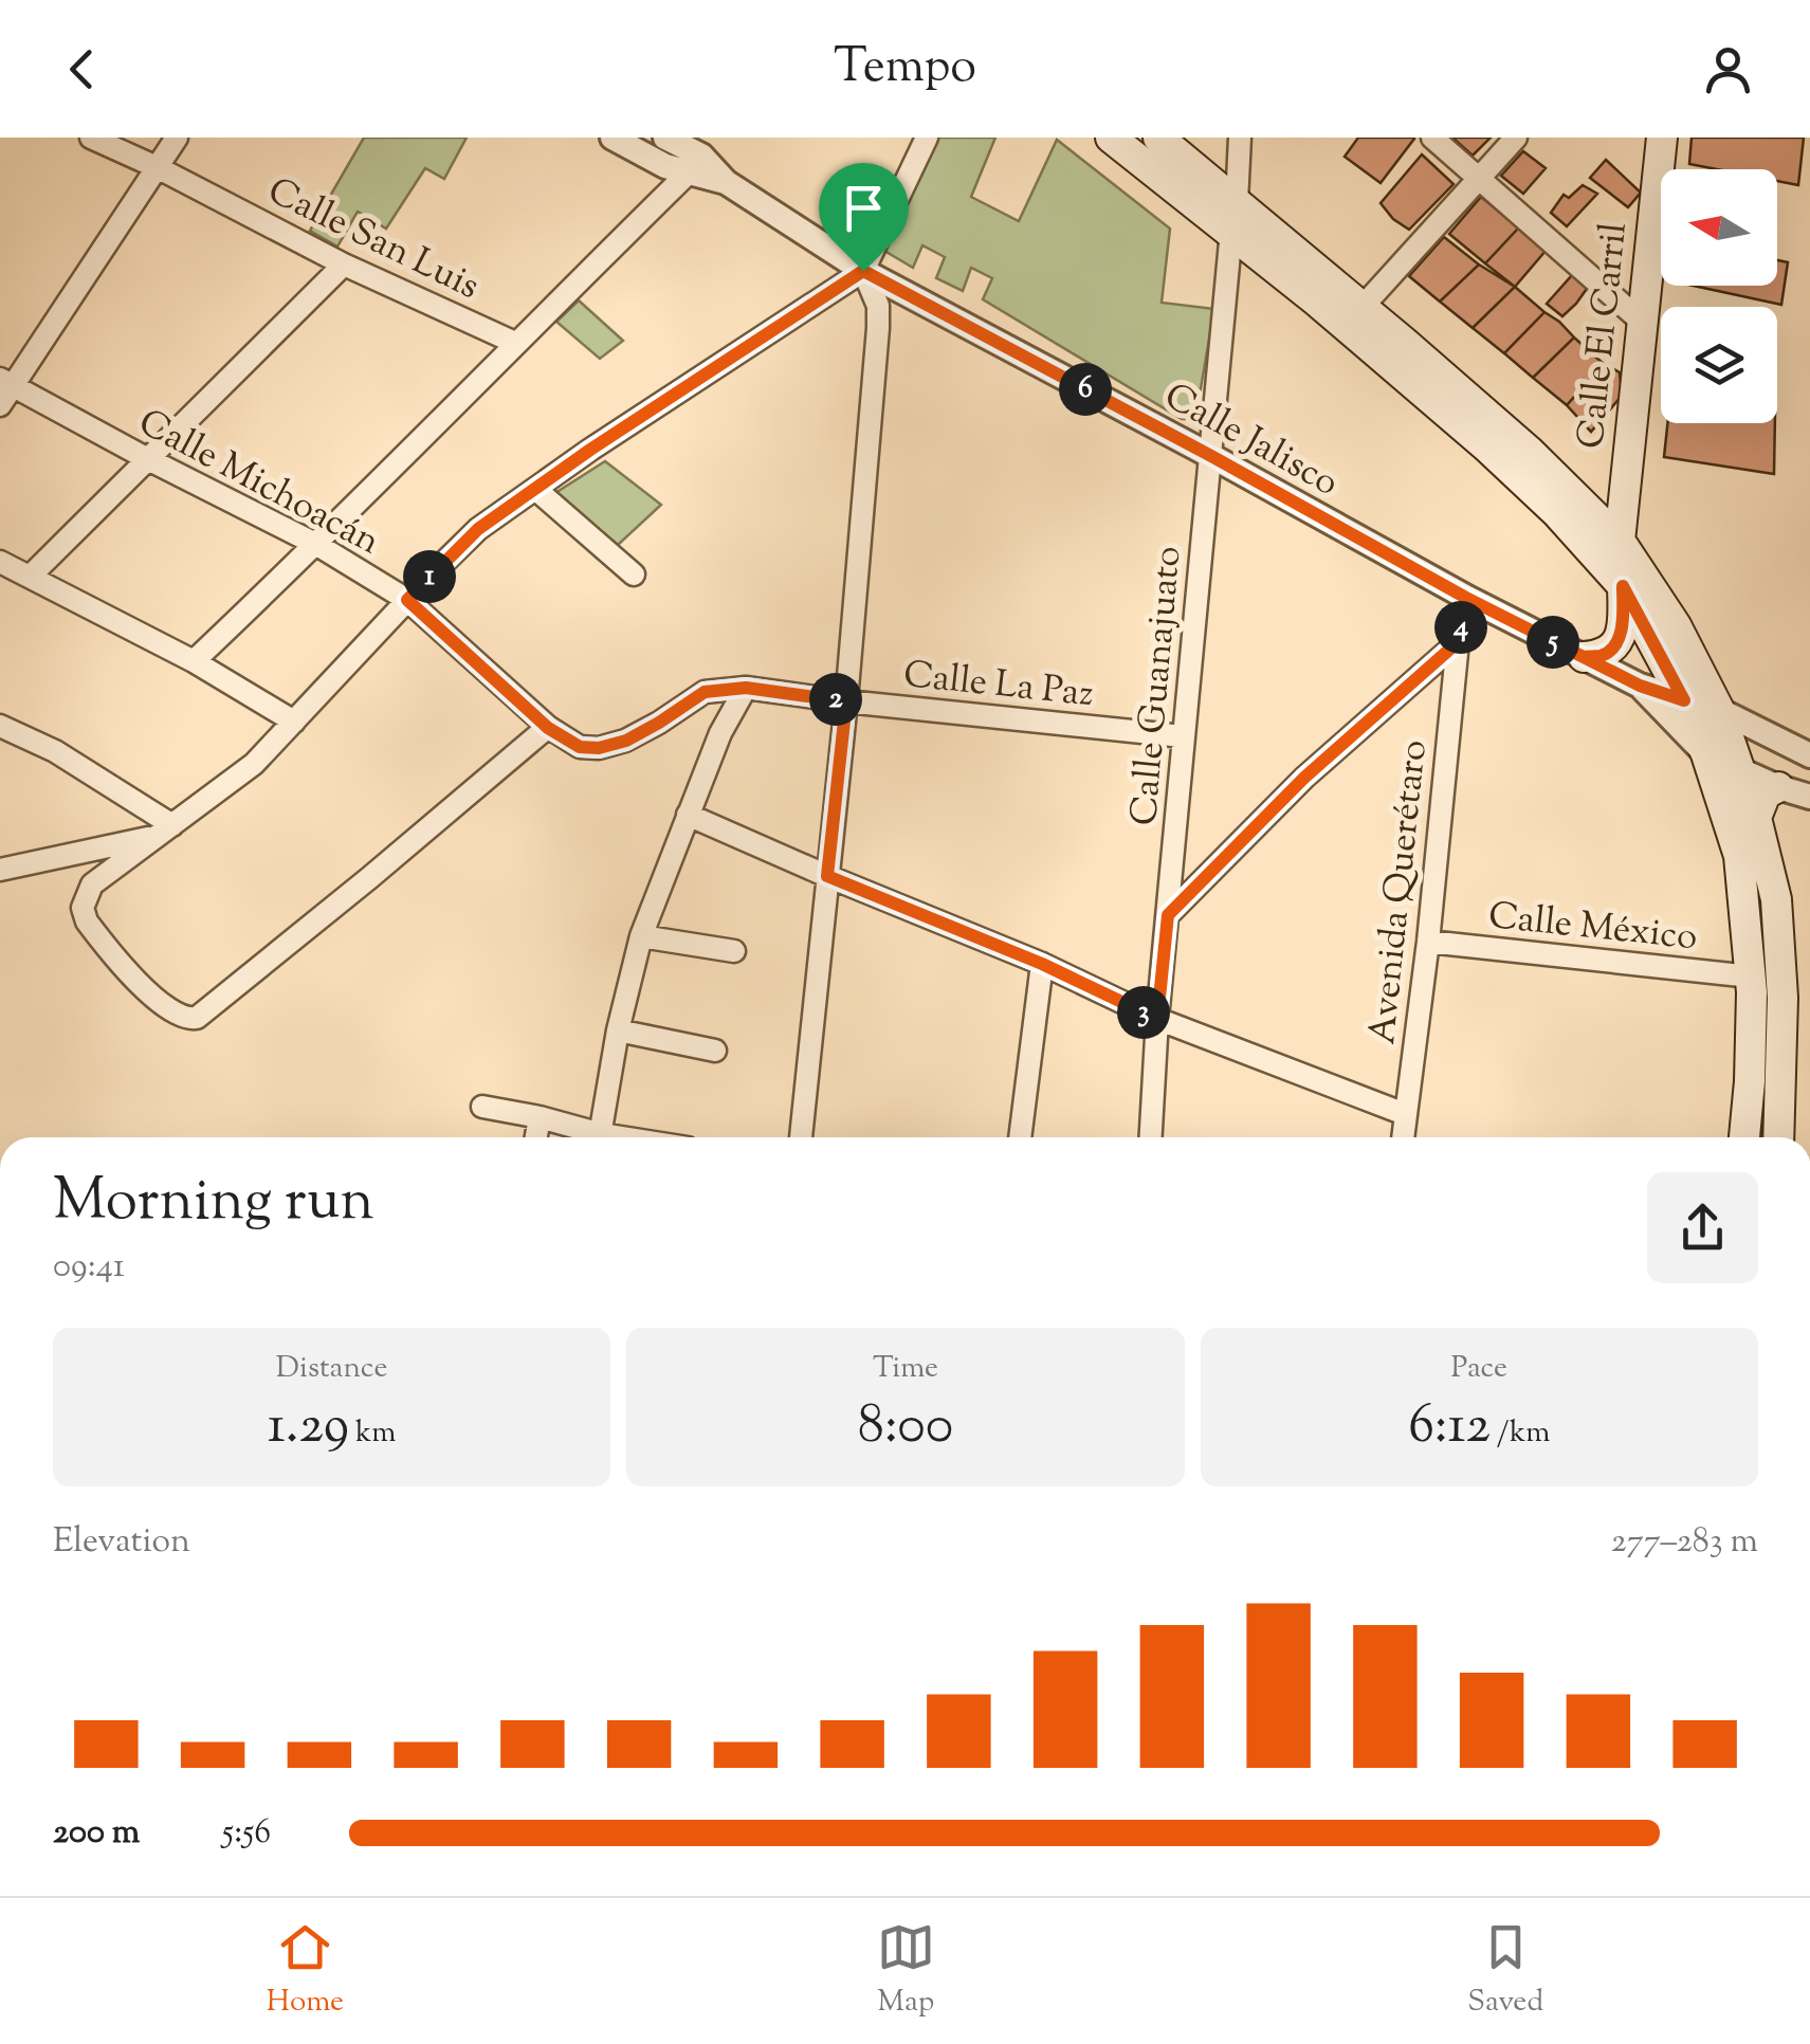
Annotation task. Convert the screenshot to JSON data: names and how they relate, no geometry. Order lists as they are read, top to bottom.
{
  "streets": {
    "main road": ["Calle El Carril"],
    "street": [
      "Calle San Luis",
      "Calle Jalisco",
      "Calle Michoacán",
      "Calle La Paz",
      "Calle Guanajuato",
      "Avenida Querétaro",
      "Calle México"
    ]
  },
  "crossings": [
    ["Calle Jalisco", "Calle Guanajuato"],
    ["Calle Jalisco", "Avenida Querétaro"],
    ["Calle Michoacán", "Calle La Paz"],
    ["Calle La Paz", "Calle Guanajuato"],
    ["Avenida Querétaro", "Calle México"]
  ],
  "north": "left",
  "page": {
    "header": "Tempo",
    "pins": [
      "6",
      "1",
      "4",
      "5",
      "2",
      "3"
    ],
    "heading": ["Morning run", "09:41"],
    "stats": [
      ["Distance", "1.29 km"],
      ["Time", "8:00"],
      ["Pace", "6:12 /km"]
    ],
    "chart": ["Elevation", "277–283 m"],
    "list": [
      {
        "name": "200 m",
        "note": "5:56"
      }
    ],
    "tabs": ["Home", "Map", "Saved"]
  }
}
